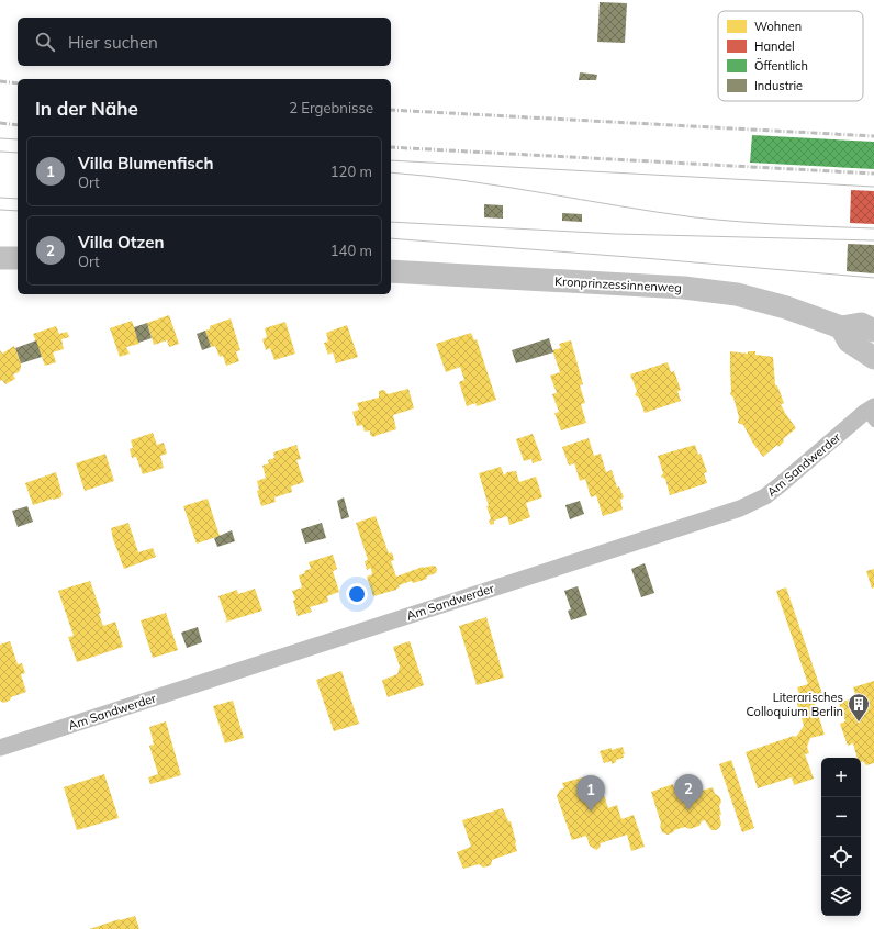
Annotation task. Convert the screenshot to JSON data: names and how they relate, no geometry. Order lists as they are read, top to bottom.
{
  "streets": {
    "main road": ["Kronprinzessinnenweg"],
    "street": ["Am Sandwerder"]
  },
  "places": {
    "building": ["Literarisches Colloquium Berlin"]
  },
  "legend": [
    "Wohnen",
    "Handel",
    "Öffentlich",
    "Industrie"
  ],
  "page": {
    "search": "Hier suchen",
    "heading": ["In der Nähe", "2 Ergebnisse"],
    "list": [
      {
        "mark": "1",
        "name": "Villa Blumenfisch",
        "note": "Ort",
        "value": "120 m"
      },
      {
        "mark": "2",
        "name": "Villa Otzen",
        "note": "Ort",
        "value": "140 m"
      }
    ],
    "map_buttons": ["+", "−"],
    "pins": ["2", "1"]
  }
}
